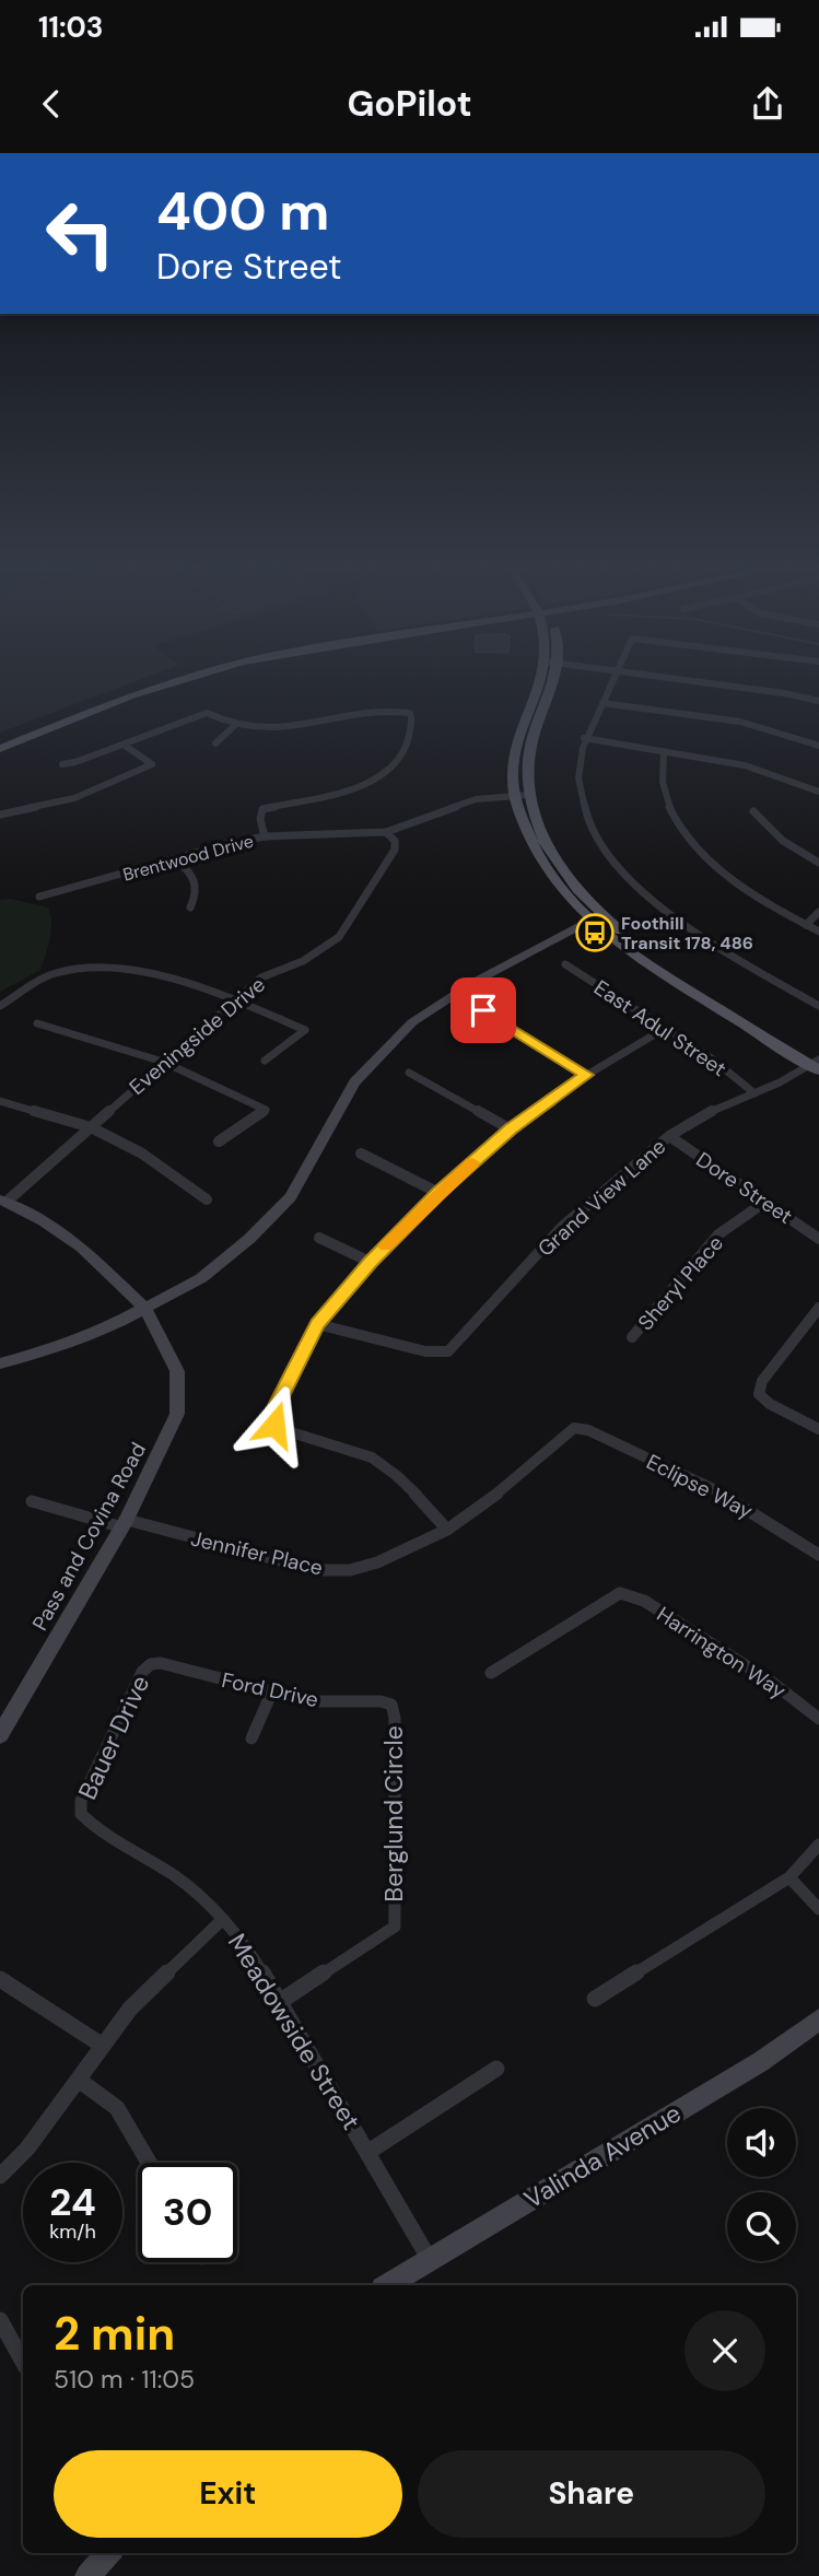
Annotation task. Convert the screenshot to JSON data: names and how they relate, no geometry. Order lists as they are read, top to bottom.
{
  "streets": {
    "street": [
      "Brentwood Drive",
      "East Adul Street",
      "Eveningside Drive",
      "Dore Street",
      "Grand View Lane",
      "Sheryl Place",
      "Eclipse Way",
      "Pass and Covina Road",
      "Jennifer Place",
      "Harrington Way",
      "Ford Drive",
      "Bauer Drive",
      "Berglund Circle",
      "Meadowside Street",
      "Valinda Avenue"
    ]
  },
  "crossings": [
    ["Brentwood Drive", "Eveningside Drive"],
    ["East Adul Street", "Grand View Lane"],
    ["Eveningside Drive", "Pass and Covina Road"],
    ["Dore Street", "Grand View Lane"],
    ["Dore Street", "Sheryl Place"],
    ["Eclipse Way", "Jennifer Place"],
    ["Pass and Covina Road", "Jennifer Place"],
    ["Ford Drive", "Bauer Drive"],
    ["Ford Drive", "Berglund Circle"],
    ["Bauer Drive", "Meadowside Street"],
    ["Berglund Circle", "Meadowside Street"],
    ["Meadowside Street", "Valinda Avenue"]
  ],
  "places": {
    "bus stop": ["Foothill Transit 178, 486"]
  },
  "page": {
    "status": "11:03",
    "header": "GoPilot",
    "turn": ["400 m", "Dore Street"],
    "speed": "24 km/h",
    "limit": "30",
    "heading": ["2 min", "510 m · 11:05"],
    "buttons": ["Exit", "Share"]
  }
}
